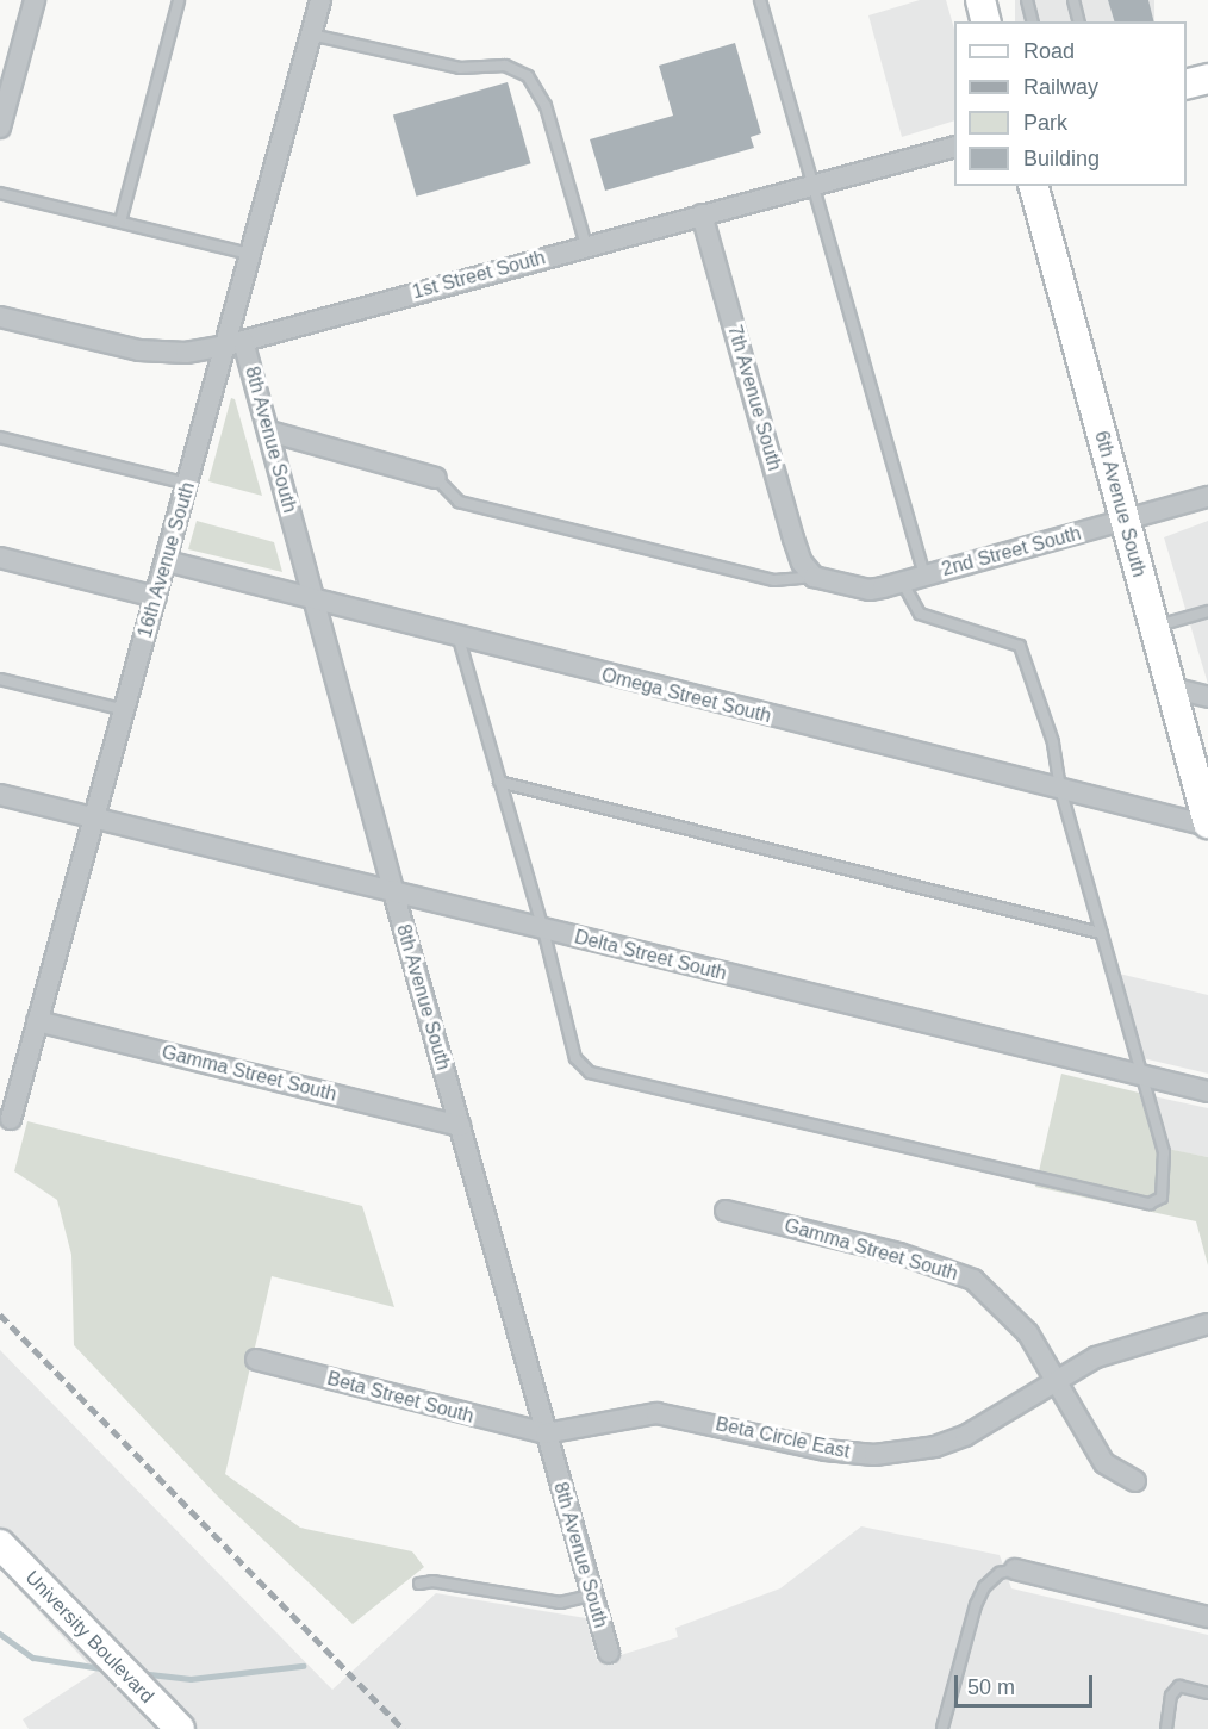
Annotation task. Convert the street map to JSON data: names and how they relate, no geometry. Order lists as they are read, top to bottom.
{
  "streets": {
    "main road": ["6th Avenue South", "University Boulevard"],
    "street": [
      "1st Street South",
      "7th Avenue South",
      "8th Avenue South",
      "2nd Street South",
      "16th Avenue South",
      "Omega Street South",
      "Delta Street South",
      "Gamma Street South",
      "Beta Street South",
      "Beta Circle East"
    ]
  },
  "crossings": [
    ["1st Street South", "7th Avenue South"],
    ["1st Street South", "8th Avenue South"],
    ["1st Street South", "16th Avenue South"],
    ["7th Avenue South", "2nd Street South"],
    ["8th Avenue South", "16th Avenue South"],
    ["8th Avenue South", "Omega Street South"],
    ["8th Avenue South", "Delta Street South"],
    ["8th Avenue South", "Gamma Street South"],
    ["8th Avenue South", "Beta Street South"],
    ["8th Avenue South", "Beta Circle East"],
    ["6th Avenue South", "2nd Street South"],
    ["6th Avenue South", "Omega Street South"],
    ["16th Avenue South", "Omega Street South"],
    ["16th Avenue South", "Delta Street South"],
    ["16th Avenue South", "Gamma Street South"],
    ["Gamma Street South", "Beta Circle East"],
    ["Beta Street South", "Beta Circle East"]
  ],
  "legend": [
    "Road",
    "Railway",
    "Park",
    "Building"
  ],
  "scale_bar": "50 m"
}
